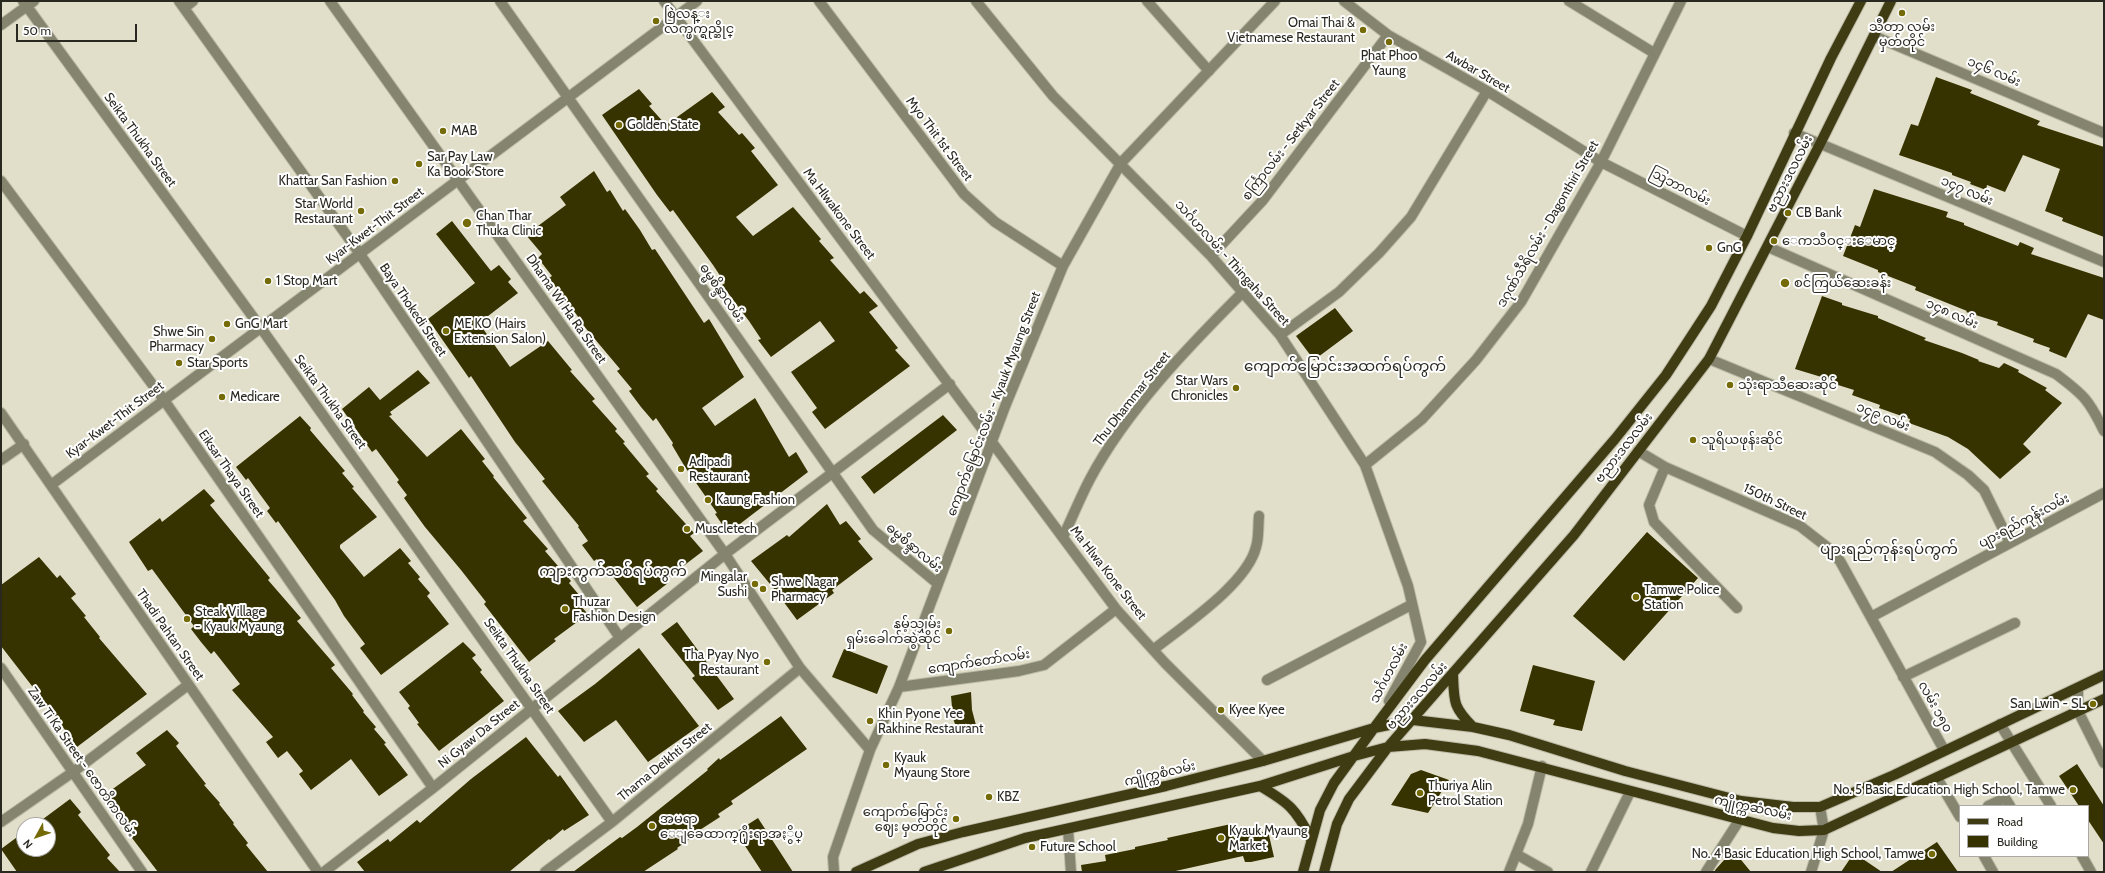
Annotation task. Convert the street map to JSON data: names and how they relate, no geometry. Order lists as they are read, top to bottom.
{
  "streets": {
    "main road": ["ဗညားဒလလမ်း", "ကျိုက္ကစံလမ်း", "ကျိုက္ကဆံလမ်း"],
    "street": [
      "Awbar Street",
      "၁၄၆ လမ်း",
      "Myo Thit 1st Street",
      "Seikta Thukha Street",
      "စင်္ကြာလမ်း - Setkyar Street",
      "ဩဘာလမ်း",
      "၁၄၇ လမ်း",
      "Ma Hlwakone Street",
      "ဒဂုဏ်သီရိလမ်း - Dagonthiri Street",
      "Kyar-Kwet-Thit Street",
      "သင်္ဂဟလမ်း - Thingaha Street",
      "ဓမ္မစိန္ဒာလမ်း",
      "Dhama Wi Ha Ra Street",
      "Baya Thokedi Street",
      "၁၄၈ လမ်း",
      "Thu Dhammar Street",
      "ကျောက်မြောင်းလမ်း - Kyauk Myaung Street",
      "၁၄၉ လမ်း",
      "Eiksar Thaya Street",
      "150th Street",
      "ပျားရည်ကုန်းလမ်း",
      "Ma Hlwa Kone Street",
      "Thadi Pahtan Street",
      "ကျောက်တော်လမ်း",
      "သင်္ဂဟလမ်း",
      "လမ်း ၁၅၀",
      "Ni Gyaw Da Street",
      "Zaw Ti Ka Street - ဇောတိကလမ်း",
      "Thama Deikhti Street"
    ]
  },
  "crossings": [
    ["Awbar Street", "စင်္ကြာလမ်း - Setkyar Street"],
    ["Awbar Street", "ဩဘာလမ်း"],
    ["Awbar Street", "ဒဂုဏ်သီရိလမ်း - Dagonthiri Street"],
    ["၁၄၆ လမ်း", "ဗညားဒလလမ်း"],
    ["Myo Thit 1st Street", "ကျောက်မြောင်းလမ်း - Kyauk Myaung Street"],
    ["Seikta Thukha Street", "Kyar-Kwet-Thit Street"],
    ["Seikta Thukha Street", "Ni Gyaw Da Street"],
    ["Seikta Thukha Street", "Thama Deikhti Street"],
    ["စင်္ကြာလမ်း - Setkyar Street", "သင်္ဂဟလမ်း - Thingaha Street"],
    ["ဗညားဒလလမ်း", "ဩဘာလမ်း"],
    ["ဗညားဒလလမ်း", "၁၄၇ လမ်း"],
    ["ဗညားဒလလမ်း", "၁၄၈ လမ်း"],
    ["ဗညားဒလလမ်း", "၁၄၉ လမ်း"],
    ["ဗညားဒလလမ်း", "150th Street"],
    ["ဗညားဒလလမ်း", "သင်္ဂဟလမ်း"],
    ["ဗညားဒလလမ်း", "ကျိုက္ကစံလမ်း"],
    ["ဗညားဒလလမ်း", "ကျိုက္ကဆံလမ်း"],
    ["ဩဘာလမ်း", "ဒဂုဏ်သီရိလမ်း - Dagonthiri Street"],
    ["Ma Hlwakone Street", "Kyar-Kwet-Thit Street"],
    ["Ma Hlwakone Street", "ကျောက်မြောင်းလမ်း - Kyauk Myaung Street"],
    ["Ma Hlwakone Street", "Ma Hlwa Kone Street"],
    ["Ma Hlwakone Street", "Ni Gyaw Da Street"],
    ["ဒဂုဏ်သီရိလမ်း - Dagonthiri Street", "သင်္ဂဟလမ်း - Thingaha Street"],
    ["Kyar-Kwet-Thit Street", "ဓမ္မစိန္ဒာလမ်း"],
    ["Kyar-Kwet-Thit Street", "Dhama Wi Ha Ra Street"],
    ["Kyar-Kwet-Thit Street", "Baya Thokedi Street"],
    ["Kyar-Kwet-Thit Street", "Eiksar Thaya Street"],
    ["Kyar-Kwet-Thit Street", "Thadi Pahtan Street"],
    ["သင်္ဂဟလမ်း - Thingaha Street", "Thu Dhammar Street"],
    ["သင်္ဂဟလမ်း - Thingaha Street", "ကျောက်မြောင်းလမ်း - Kyauk Myaung Street"],
    ["သင်္ဂဟလမ်း - Thingaha Street", "သင်္ဂဟလမ်း"],
    ["ဓမ္မစိန္ဒာလမ်း", "ကျောက်မြောင်းလမ်း - Kyauk Myaung Street"],
    ["ဓမ္မစိန္ဒာလမ်း", "Ni Gyaw Da Street"],
    ["Dhama Wi Ha Ra Street", "ကျောက်မြောင်းလမ်း - Kyauk Myaung Street"],
    ["Dhama Wi Ha Ra Street", "Ni Gyaw Da Street"],
    ["Dhama Wi Ha Ra Street", "Thama Deikhti Street"],
    ["Baya Thokedi Street", "Ni Gyaw Da Street"],
    ["Thu Dhammar Street", "Ma Hlwa Kone Street"],
    ["ကျောက်မြောင်းလမ်း - Kyauk Myaung Street", "Ma Hlwa Kone Street"],
    ["ကျောက်မြောင်းလမ်း - Kyauk Myaung Street", "ကျောက်တော်လမ်း"],
    ["၁၄၉ လမ်း", "ပျားရည်ကုန်းလမ်း"],
    ["Eiksar Thaya Street", "Ni Gyaw Da Street"],
    ["150th Street", "ပျားရည်ကုန်းလမ်း"],
    ["150th Street", "လမ်း ၁၅၀"],
    ["Ma Hlwa Kone Street", "ကျောက်တော်လမ်း"],
    ["Ma Hlwa Kone Street", "ကျိုက္ကစံလမ်း"],
    ["သင်္ဂဟလမ်း", "ကျိုက္ကစံလမ်း"],
    ["လမ်း ၁၅၀", "ကျိုက္ကဆံလမ်း"],
    ["ကျိုက္ကစံလမ်း", "ကျိုက္ကဆံလမ်း"]
  ],
  "districts": ["ကျောက်မြောင်းအထက်ရပ်ကွက်", "ပျားရည်ကုန်းရပ်ကွက်", "ကျားကွက်သစ်ရပ်ကွက်"],
  "places": [
    "သီတာ လမ်း မှတ်တိုင်",
    "စြဲလန္း လက္ဖက္ရည္ဆိုင္",
    "Omai Thai & Vietnamese Restaurant",
    "Phat Phoo Yaung",
    "Golden State",
    "MAB",
    "Sar Pay Law Ka Book Store",
    "Khattar San Fashion",
    "Star World Restaurant",
    "CB Bank",
    "Chan Thar Thuka Clinic",
    "ေကသီဝင္းေမာင္",
    "GnG",
    "1 Stop Mart",
    "စင်ကြယ်ဆေးခန်း",
    "GnG Mart",
    "ME KO (Hairs Extension Salon)",
    "Shwe Sin Pharmacy",
    "Star Sports",
    "သုံးရာသီဆေးဆိုင်",
    "Star Wars Chronicles",
    "Medicare",
    "သူရိယဖုန်းဆိုင်",
    "Adipadi Restaurant",
    "Kaung Fashion",
    "Muscletech",
    "Mingalar Sushi",
    "Shwe Nagar Pharmacy",
    "Tamwe Police Station",
    "Thuzar Fashion Design",
    "Steak Village - Kyauk Myaung",
    "နမ့်သျှမ်း ရှမ်းခေါက်ဆွဲဆိုင်",
    "Tha Pyay Nyo Restaurant",
    "San Lwin - SL",
    "Kyee Kyee",
    "Khin Pyone Yee Rakhine Restaurant",
    "Kyauk Myaung Store",
    "No. 5 Basic Education High School, Tamwe",
    "Thuriya Alin Petrol Station",
    "KBZ",
    "ကျောက်မြောင်း ဈေး မှတ်တိုင်",
    "အမရာ ေျခေထာက္႐ိုးရာအႏွိပ္",
    "Kyauk Myaung Market",
    "Future School",
    "No. 4 Basic Education High School, Tamwe"
  ],
  "legend": ["Road", "Building"],
  "scale_bar": "50 m",
  "north": "bottom left"
}
